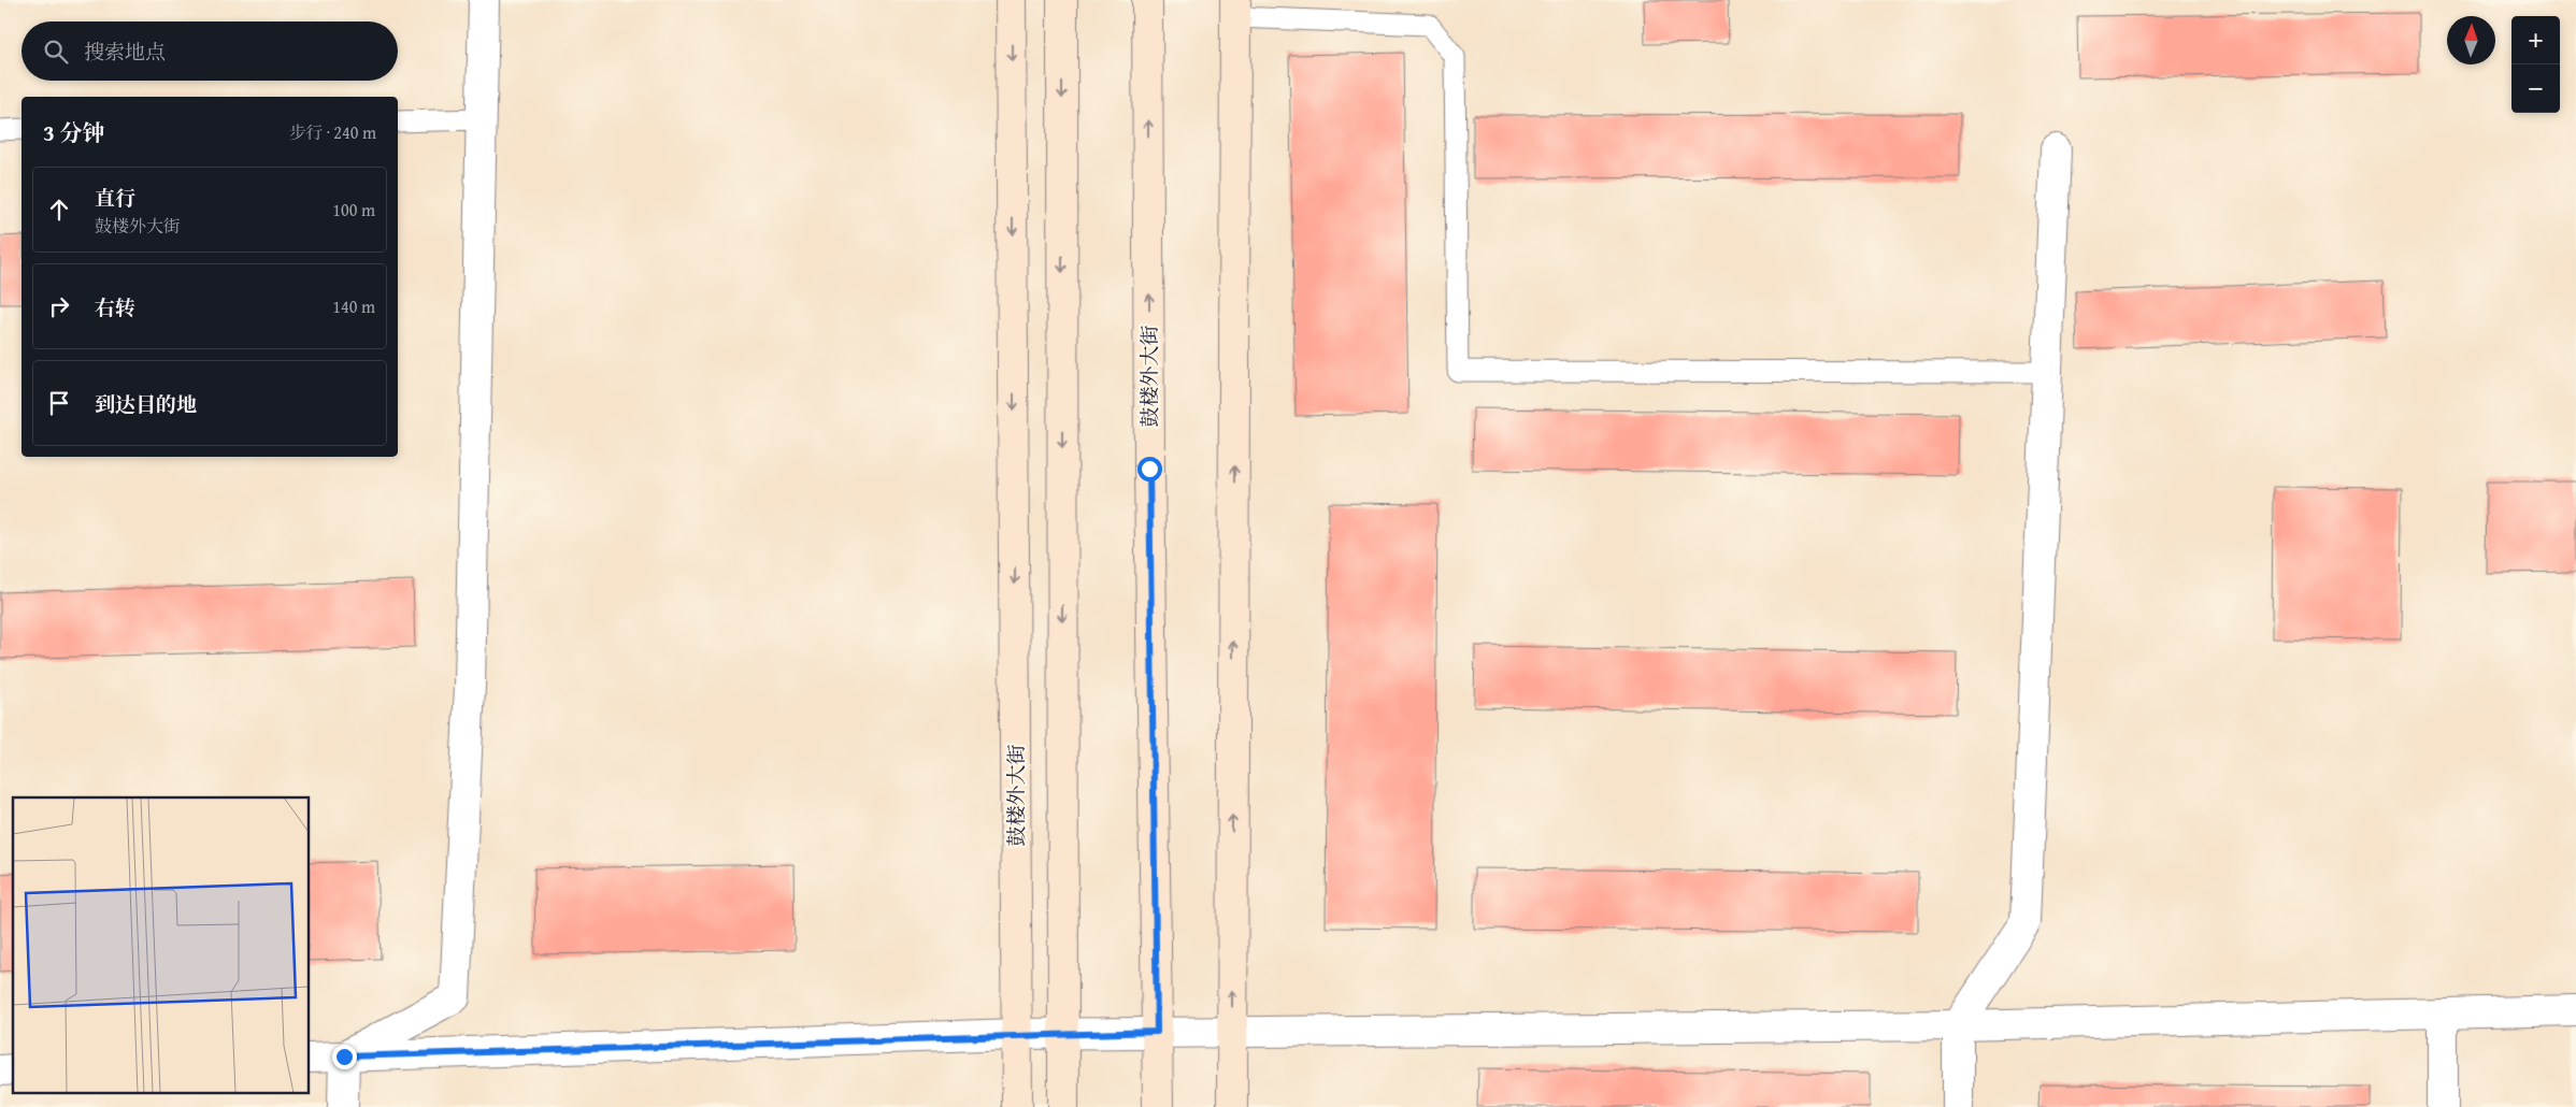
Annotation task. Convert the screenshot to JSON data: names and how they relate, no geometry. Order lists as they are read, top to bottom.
{
  "streets": {
    "main road": ["鼓楼外大街"]
  },
  "north": "top",
  "page": {
    "map_buttons": ["+", "−"],
    "search": "搜索地点",
    "heading": ["3 分钟", "步行 · 240 m"],
    "list": [
      ["直行", "鼓楼外大街", "100 m"],
      ["右转", "140 m"],
      "到达目的地"
    ]
  }
}
